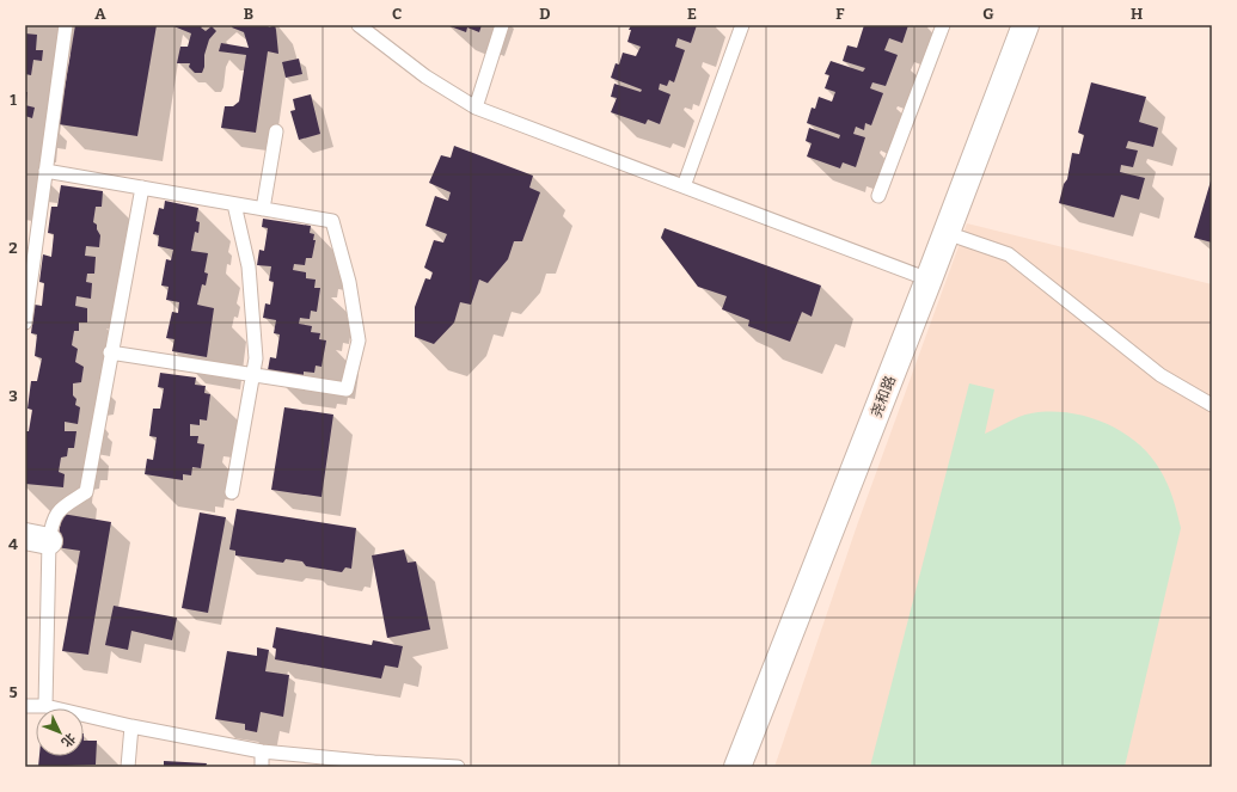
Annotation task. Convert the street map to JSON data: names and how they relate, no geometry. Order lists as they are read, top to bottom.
{
  "streets": {
    "main road": ["尧和路"]
  },
  "north": "bottom right",
  "grid": {
    "columns": [
      "A",
      "B",
      "C",
      "D",
      "E",
      "F",
      "G",
      "H"
    ],
    "rows": [
      "1",
      "2",
      "3",
      "4",
      "5"
    ]
  }
}
